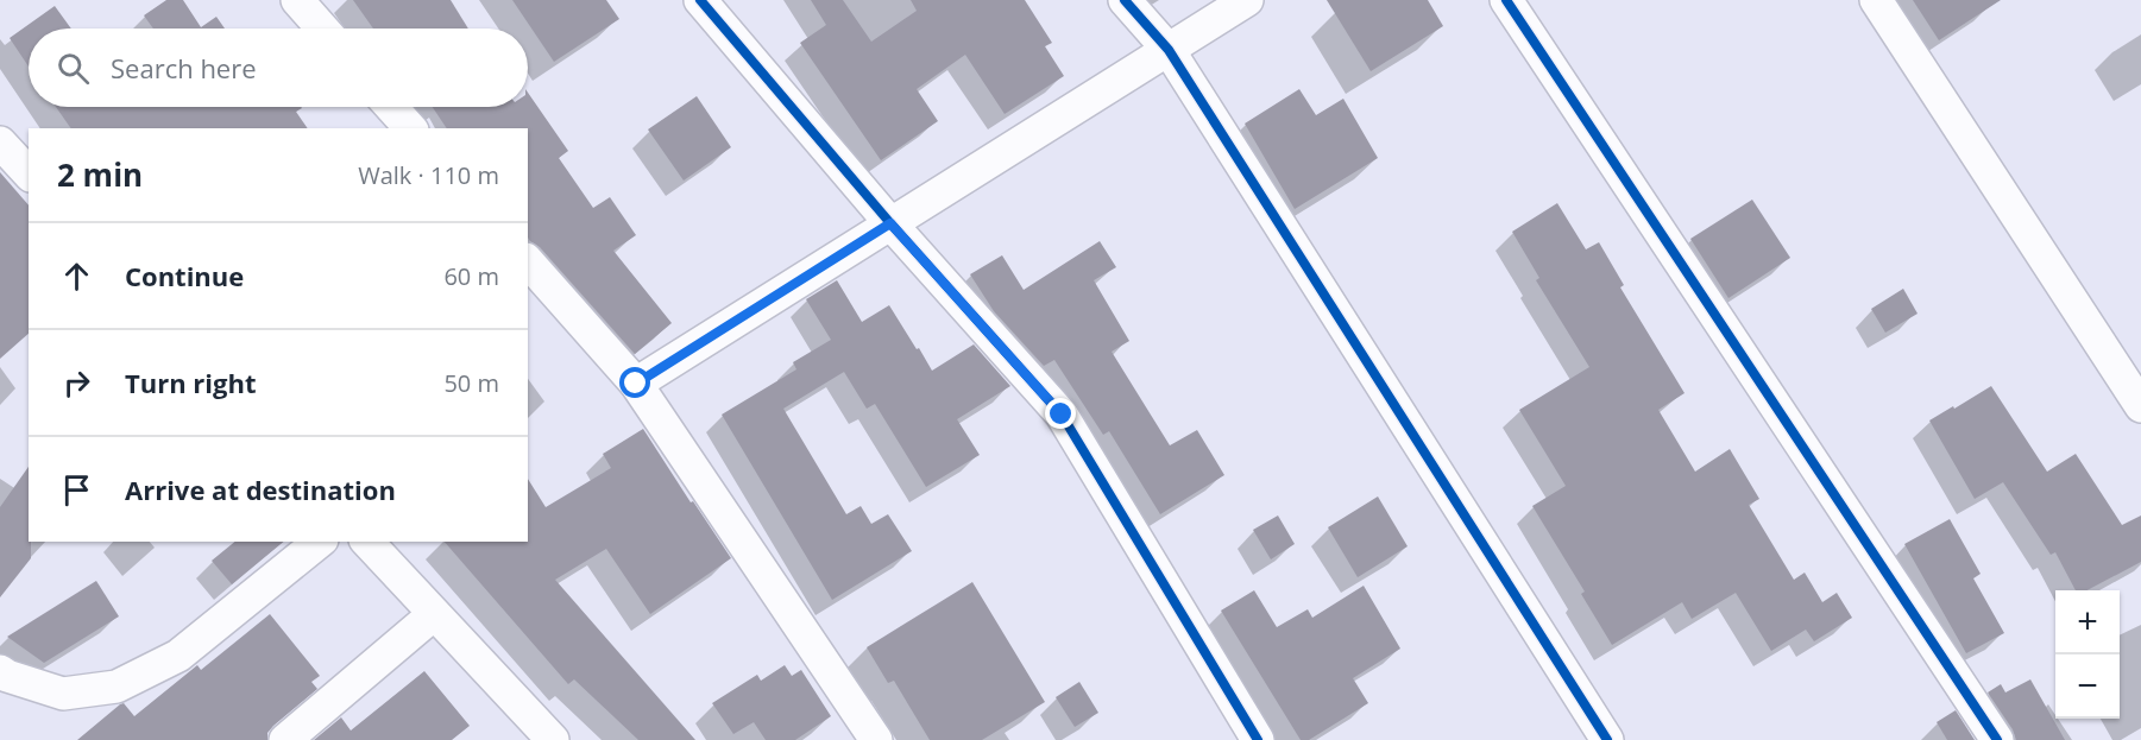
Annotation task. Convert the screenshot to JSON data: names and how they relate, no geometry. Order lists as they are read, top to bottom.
{
  "page": {
    "search": "Search here",
    "heading": ["2 min", "Walk · 110 m"],
    "list": [
      ["Continue", "60 m"],
      ["Turn right", "50 m"],
      "Arrive at destination"
    ],
    "map_buttons": ["+", "−"]
  }
}
